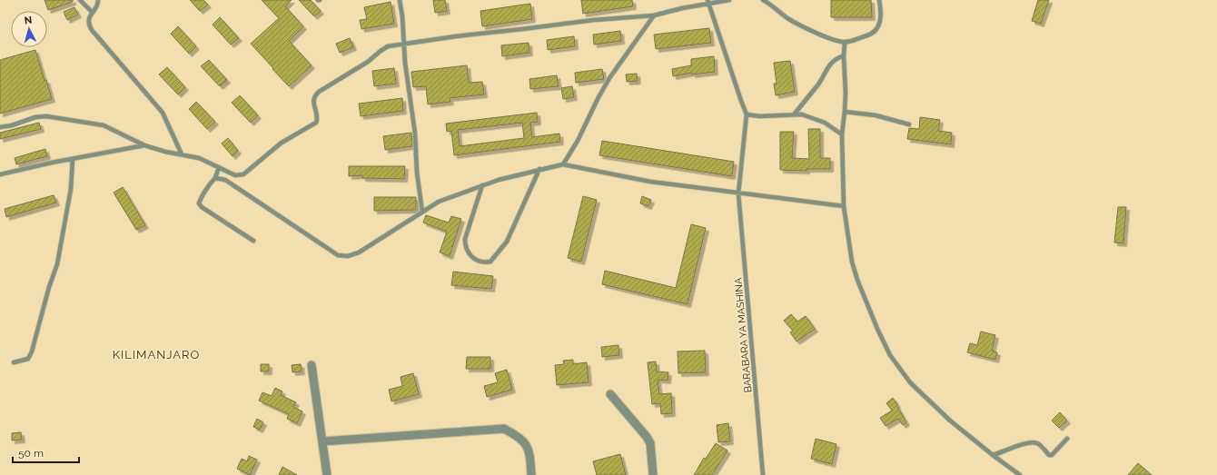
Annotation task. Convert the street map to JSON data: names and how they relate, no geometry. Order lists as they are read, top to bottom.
{
  "streets": {
    "lane": ["BARABARA YA MASHINA"]
  },
  "districts": ["KILIMANJARO"],
  "scale_bar": "50 m",
  "north": "top"
}
